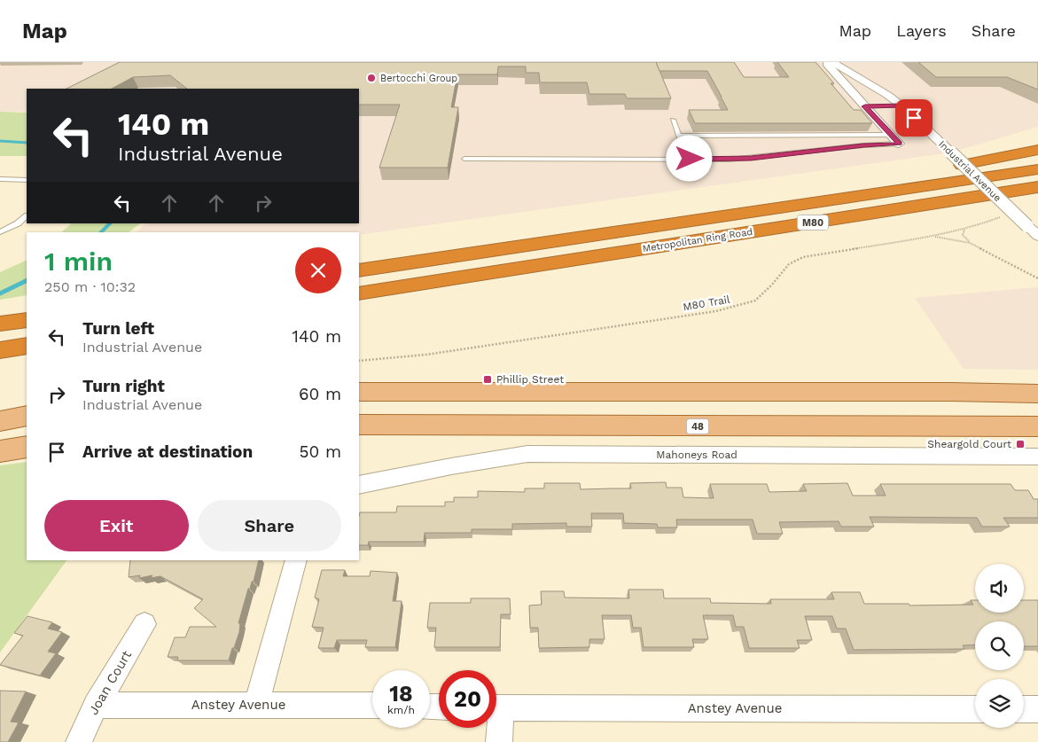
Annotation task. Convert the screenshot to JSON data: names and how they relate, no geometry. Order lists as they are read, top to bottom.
{
  "streets": {
    "highway": ["M80", "Metropolitan Ring Road"],
    "main road": ["48"],
    "street": [
      "Industrial Avenue",
      "Mahoneys Road",
      "Joan Court",
      "Anstey Avenue"
    ],
    "path": ["M80 Trail"]
  },
  "crossings": [
    ["Joan Court", "Anstey Avenue"]
  ],
  "places": {
    "other": ["Bertocchi Group"],
    "transit": ["Phillip Street", "Sheargold Court"]
  },
  "page": {
    "header": "Map",
    "nav": ["Map", "Layers", "Share"],
    "turn": ["140 m", "Industrial Avenue"],
    "heading": ["1 min", "250 m · 10:32"],
    "list": [
      {
        "name": "Turn left",
        "note": "Industrial Avenue",
        "value": "140 m"
      },
      {
        "name": "Turn right",
        "note": "Industrial Avenue",
        "value": "60 m"
      },
      {
        "name": "Arrive at destination",
        "value": "50 m"
      }
    ],
    "buttons": ["Exit", "Share"],
    "speed": "18 km/h",
    "limit": "20"
  }
}
